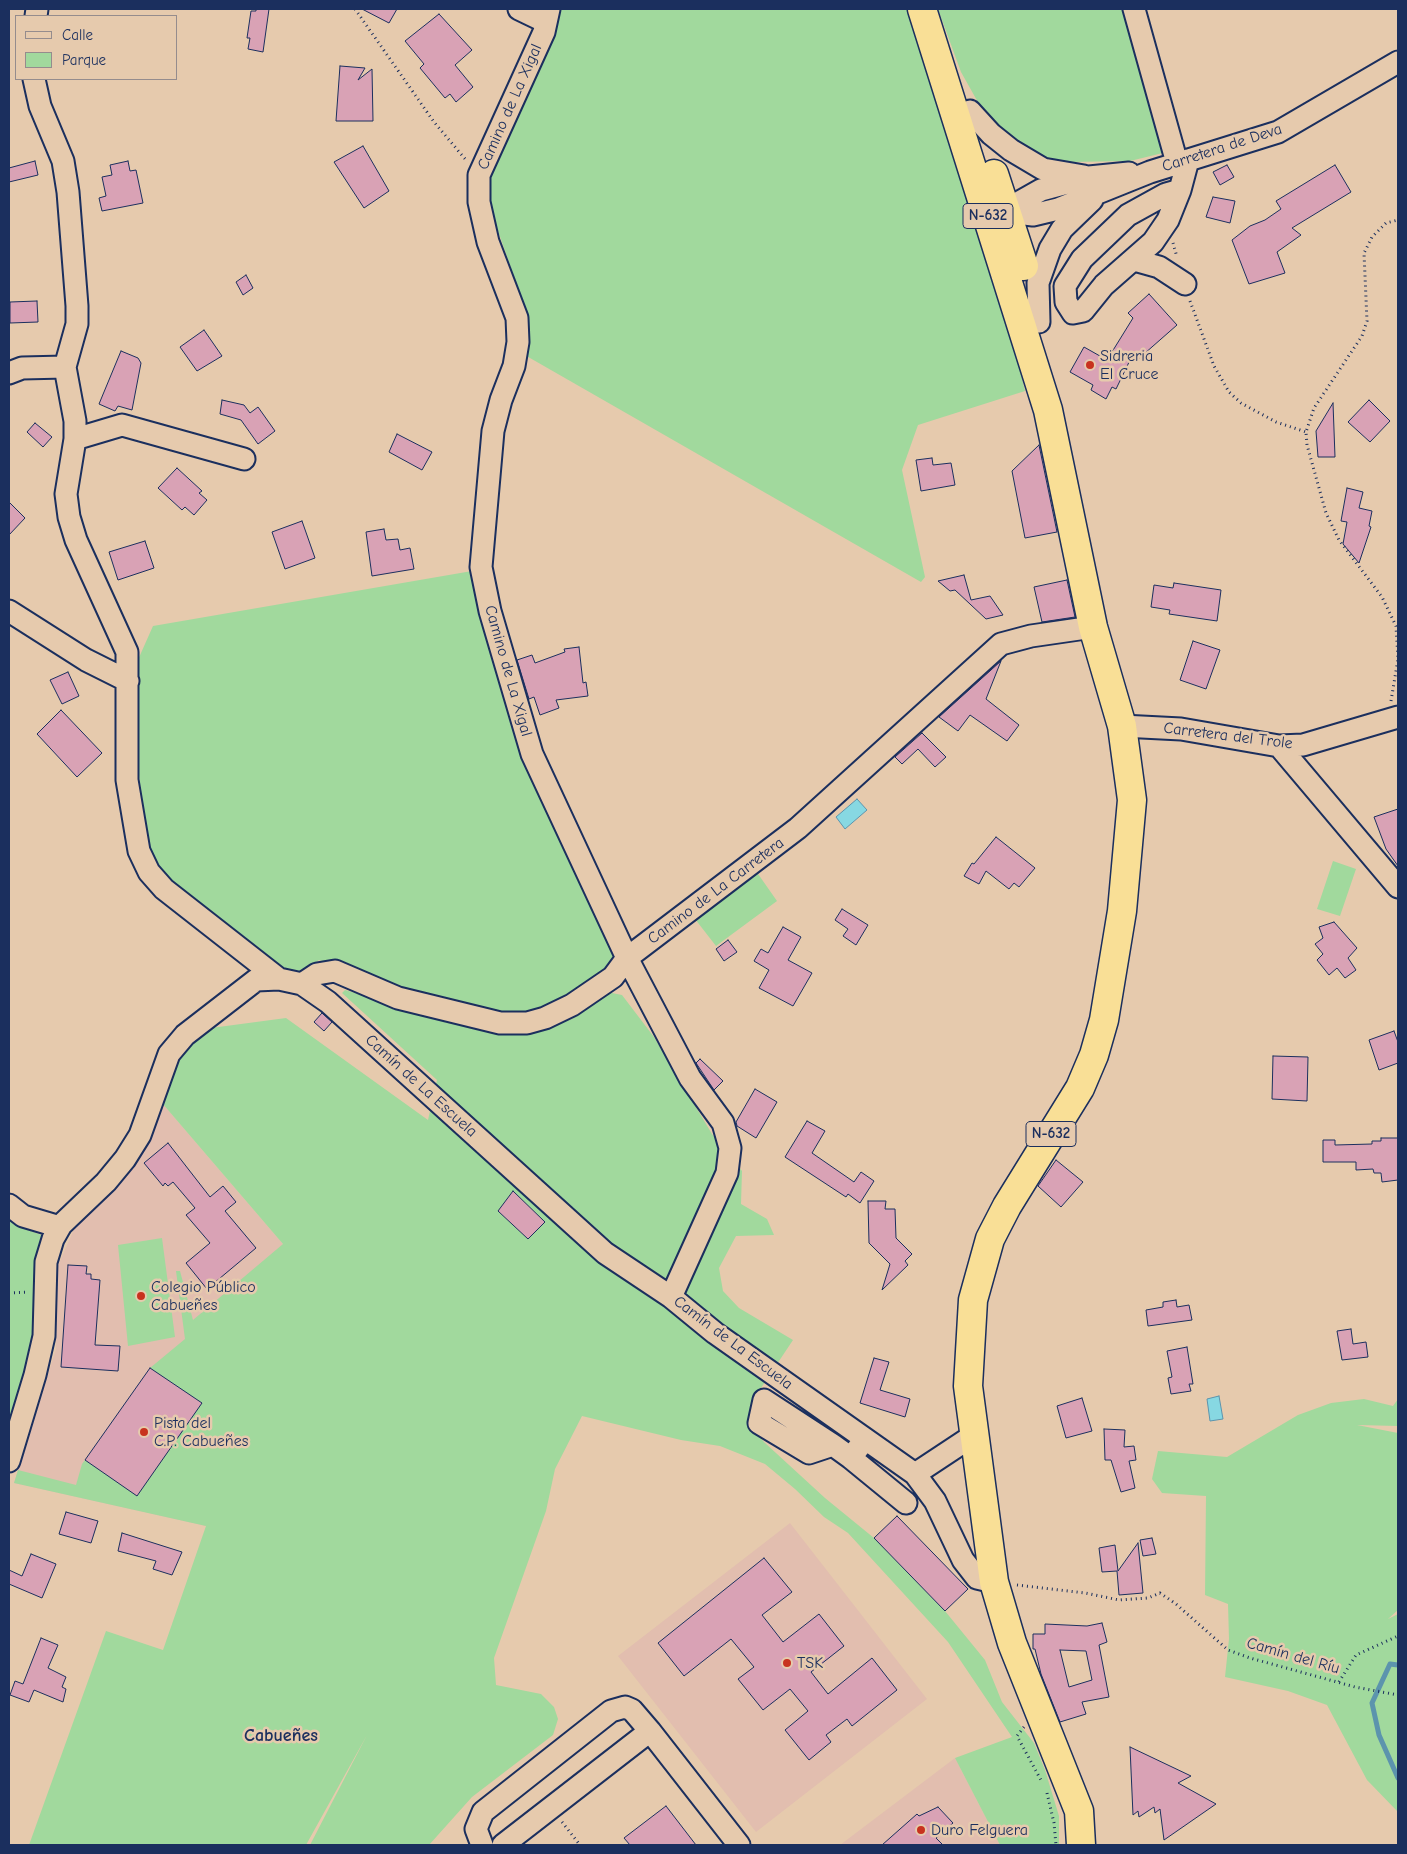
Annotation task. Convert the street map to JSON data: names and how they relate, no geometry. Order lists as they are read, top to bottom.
{
  "streets": {
    "highway": ["N-632"],
    "street": [
      "Camino de La Xigal",
      "Carretera de Deva",
      "Carretera del Trole",
      "Camino de La Carretera",
      "Camín de La Escuela"
    ],
    "path": ["Camín del Ríu"]
  },
  "crossings": [
    ["Camino de La Xigal", "Camino de La Carretera"],
    ["Camino de La Xigal", "Camín de La Escuela"],
    ["N-632", "Carretera del Trole"],
    ["N-632", "Camino de La Carretera"],
    ["N-632", "Camín de La Escuela"],
    ["N-632", "Camín del Ríu"],
    ["Camino de La Carretera", "Camín de La Escuela"],
    ["Camín de La Escuela", "Camín del Ríu"]
  ],
  "districts": ["Cabueñes"],
  "places": [
    "Sidreria El Cruce",
    "Colegio Público Cabueñes",
    "Pista del C.P. Cabueñes",
    "TSK",
    "Duro Felguera"
  ],
  "legend": ["Calle", "Parque"]
}
